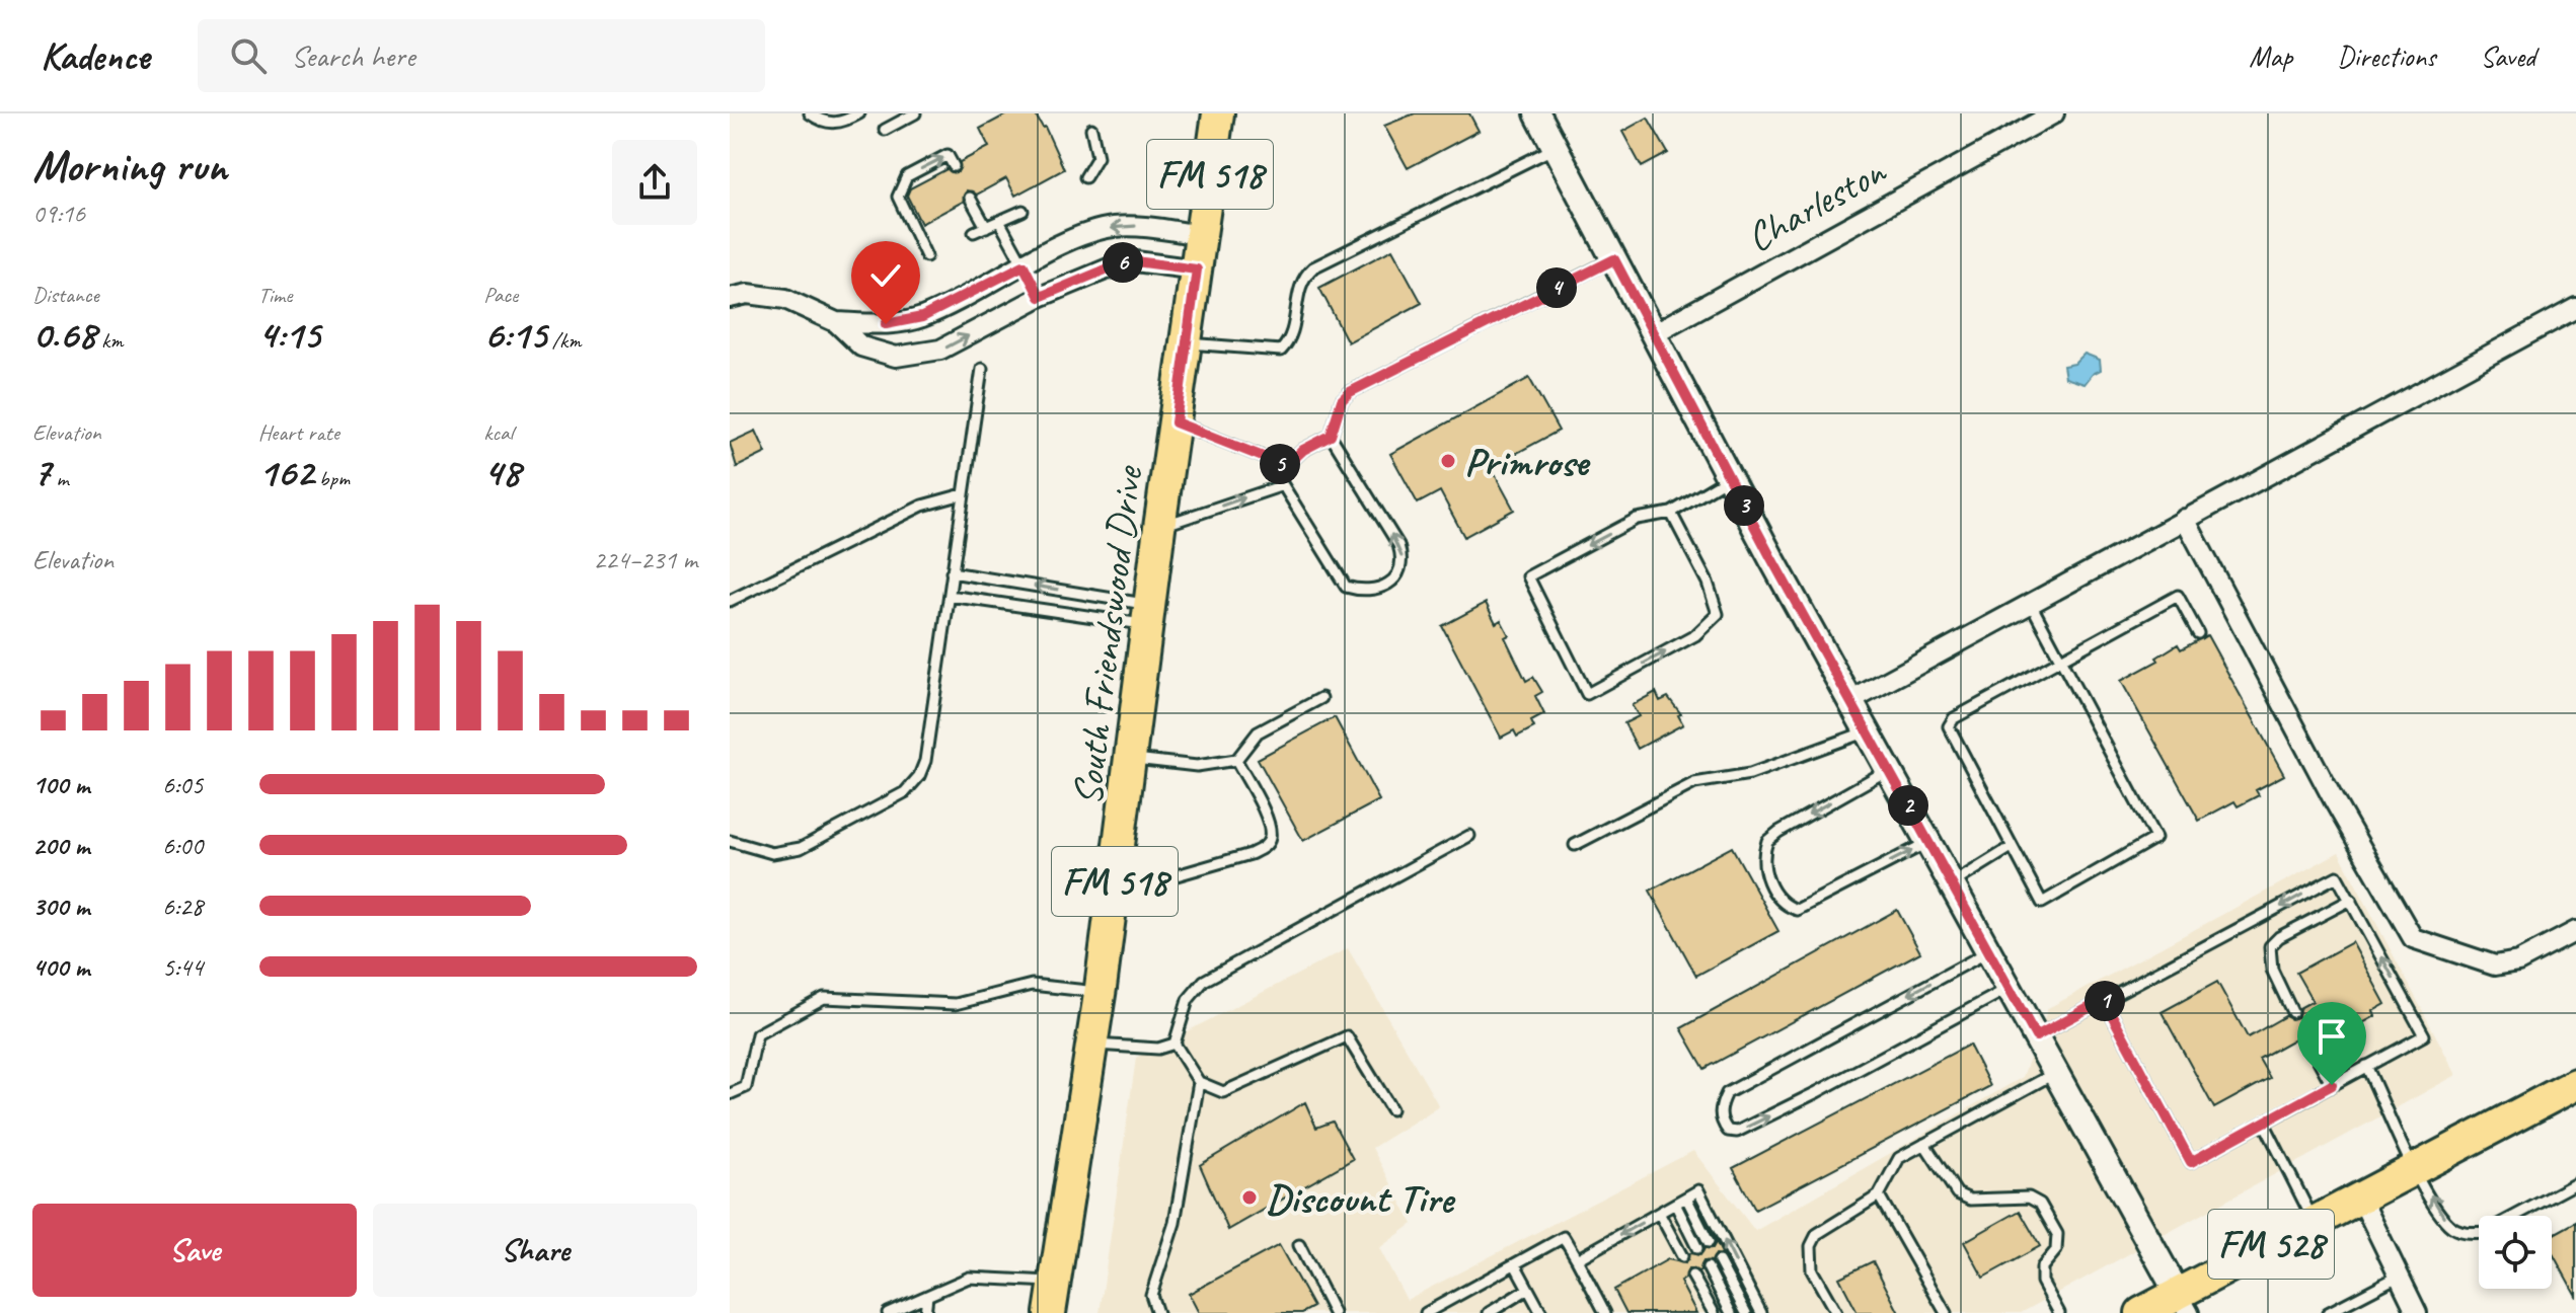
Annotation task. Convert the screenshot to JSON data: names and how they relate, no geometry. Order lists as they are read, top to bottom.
{
  "streets": {
    "main road": ["FM 518", "South Friendswood Drive", "FM 528"],
    "street": ["Charleston"]
  },
  "places": ["Primrose", "Discount Tire"],
  "page": {
    "header": "Kadence",
    "search": "Search here",
    "nav": ["Map", "Directions", "Saved"],
    "heading": ["Morning run", "09:16"],
    "pins": [
      "6",
      "4",
      "5",
      "3",
      "2",
      "1"
    ],
    "stats": [
      ["Distance", "0.68 km"],
      ["Time", "4:15"],
      ["Pace", "6:15 /km"],
      ["Elevation", "7 m"],
      ["Heart rate", "162 bpm"],
      ["kcal", "48"]
    ],
    "chart": ["Elevation", "224–231 m"],
    "list": [
      {
        "name": "100 m",
        "note": "6:05"
      },
      {
        "name": "200 m",
        "note": "6:00"
      },
      {
        "name": "300 m",
        "note": "6:28"
      },
      {
        "name": "400 m",
        "note": "5:44"
      }
    ],
    "buttons": ["Save", "Share"]
  }
}
